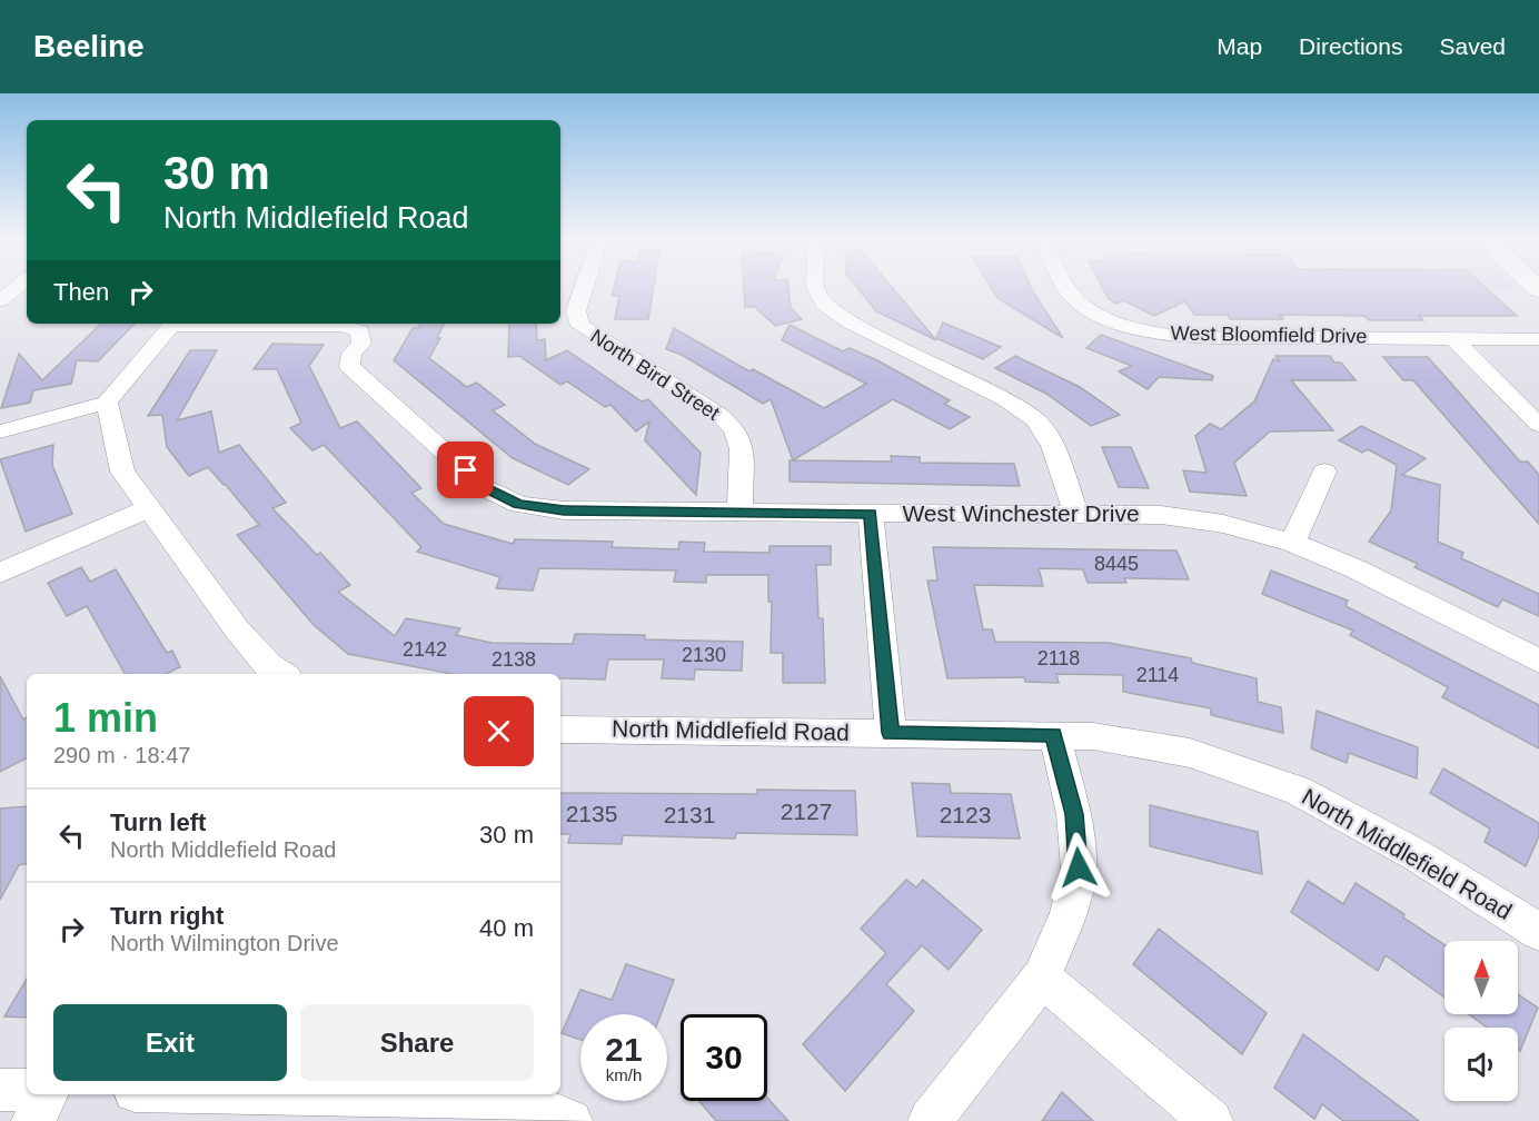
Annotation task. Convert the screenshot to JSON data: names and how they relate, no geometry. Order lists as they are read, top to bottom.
{
  "streets": {
    "street": [
      "West Bloomfield Drive",
      "North Bird Street",
      "West Winchester Drive",
      "North Middlefield Road"
    ]
  },
  "crossings": [
    ["North Bird Street", "West Winchester Drive"]
  ],
  "house_numbers": [
    "8445",
    "2142",
    "2130",
    "2118",
    "2138",
    "2114",
    "2127",
    "2135",
    "2131",
    "2123"
  ],
  "north": "top",
  "page": {
    "header": "Beeline",
    "nav": ["Map", "Directions", "Saved"],
    "turn": ["30 m", "North Middlefield Road"],
    "then": "Then",
    "heading": ["1 min", "290 m · 18:47"],
    "list": [
      {
        "name": "Turn left",
        "note": "North Middlefield Road",
        "value": "30 m"
      },
      {
        "name": "Turn right",
        "note": "North Wilmington Drive",
        "value": "40 m"
      }
    ],
    "buttons": ["Exit", "Share"],
    "speed": "21 km/h",
    "limit": "30"
  }
}
